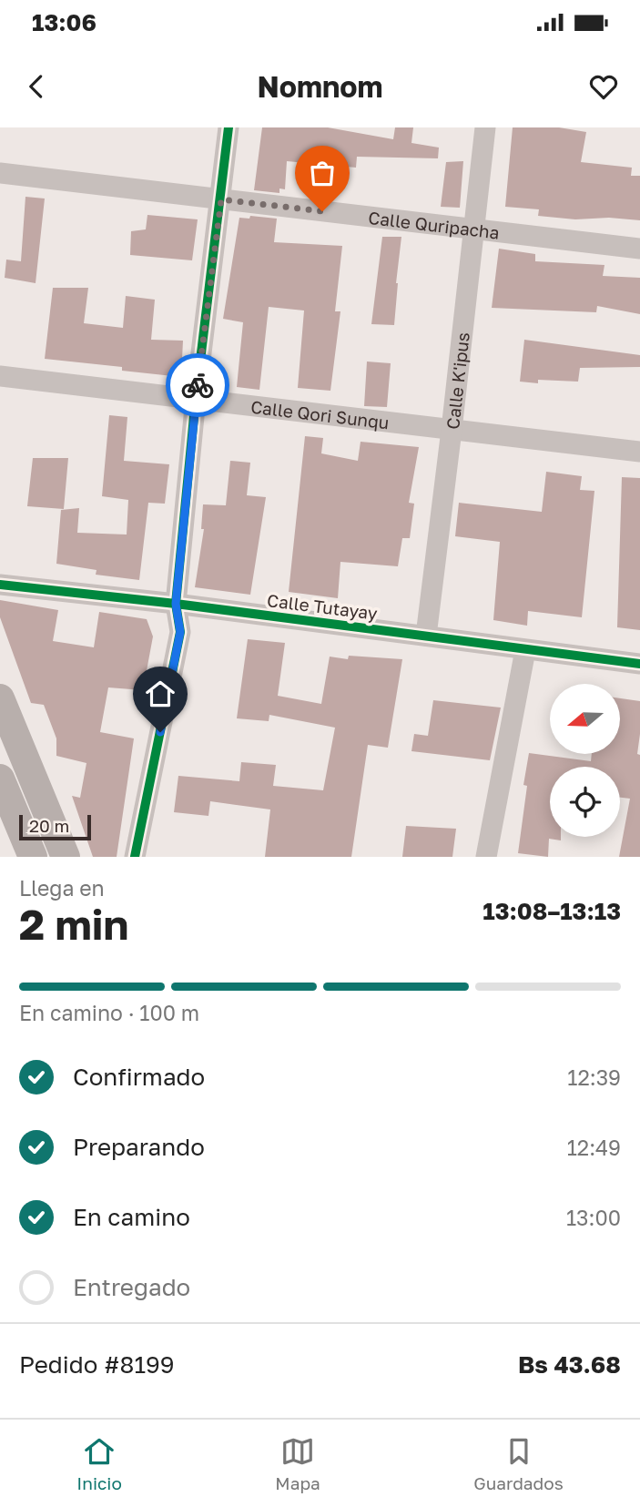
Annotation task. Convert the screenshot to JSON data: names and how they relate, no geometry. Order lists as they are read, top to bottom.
{
  "streets": {
    "street": [
      "Calle Quripacha",
      "Calle K'ipus",
      "Calle Qori Sunqu",
      "Calle Tutayay"
    ]
  },
  "crossings": [
    ["Calle Quripacha", "Calle K'ipus"],
    ["Calle K'ipus", "Calle Qori Sunqu"],
    ["Calle K'ipus", "Calle Tutayay"]
  ],
  "scale_bar": "20 m",
  "north": "left",
  "page": {
    "status": "13:06",
    "header": "Nomnom",
    "scale": "20 m",
    "heading": ["2 min", "Llega en", "13:08–13:13"],
    "panel": ["Pedido #8199", "Bs 43.68"],
    "bar": "En camino · 100 m",
    "list": [
      ["Confirmado", "12:39"],
      ["Preparando", "12:49"],
      ["En camino", "13:00"],
      "Entregado"
    ],
    "tabs": ["Inicio", "Mapa", "Guardados"]
  }
}
